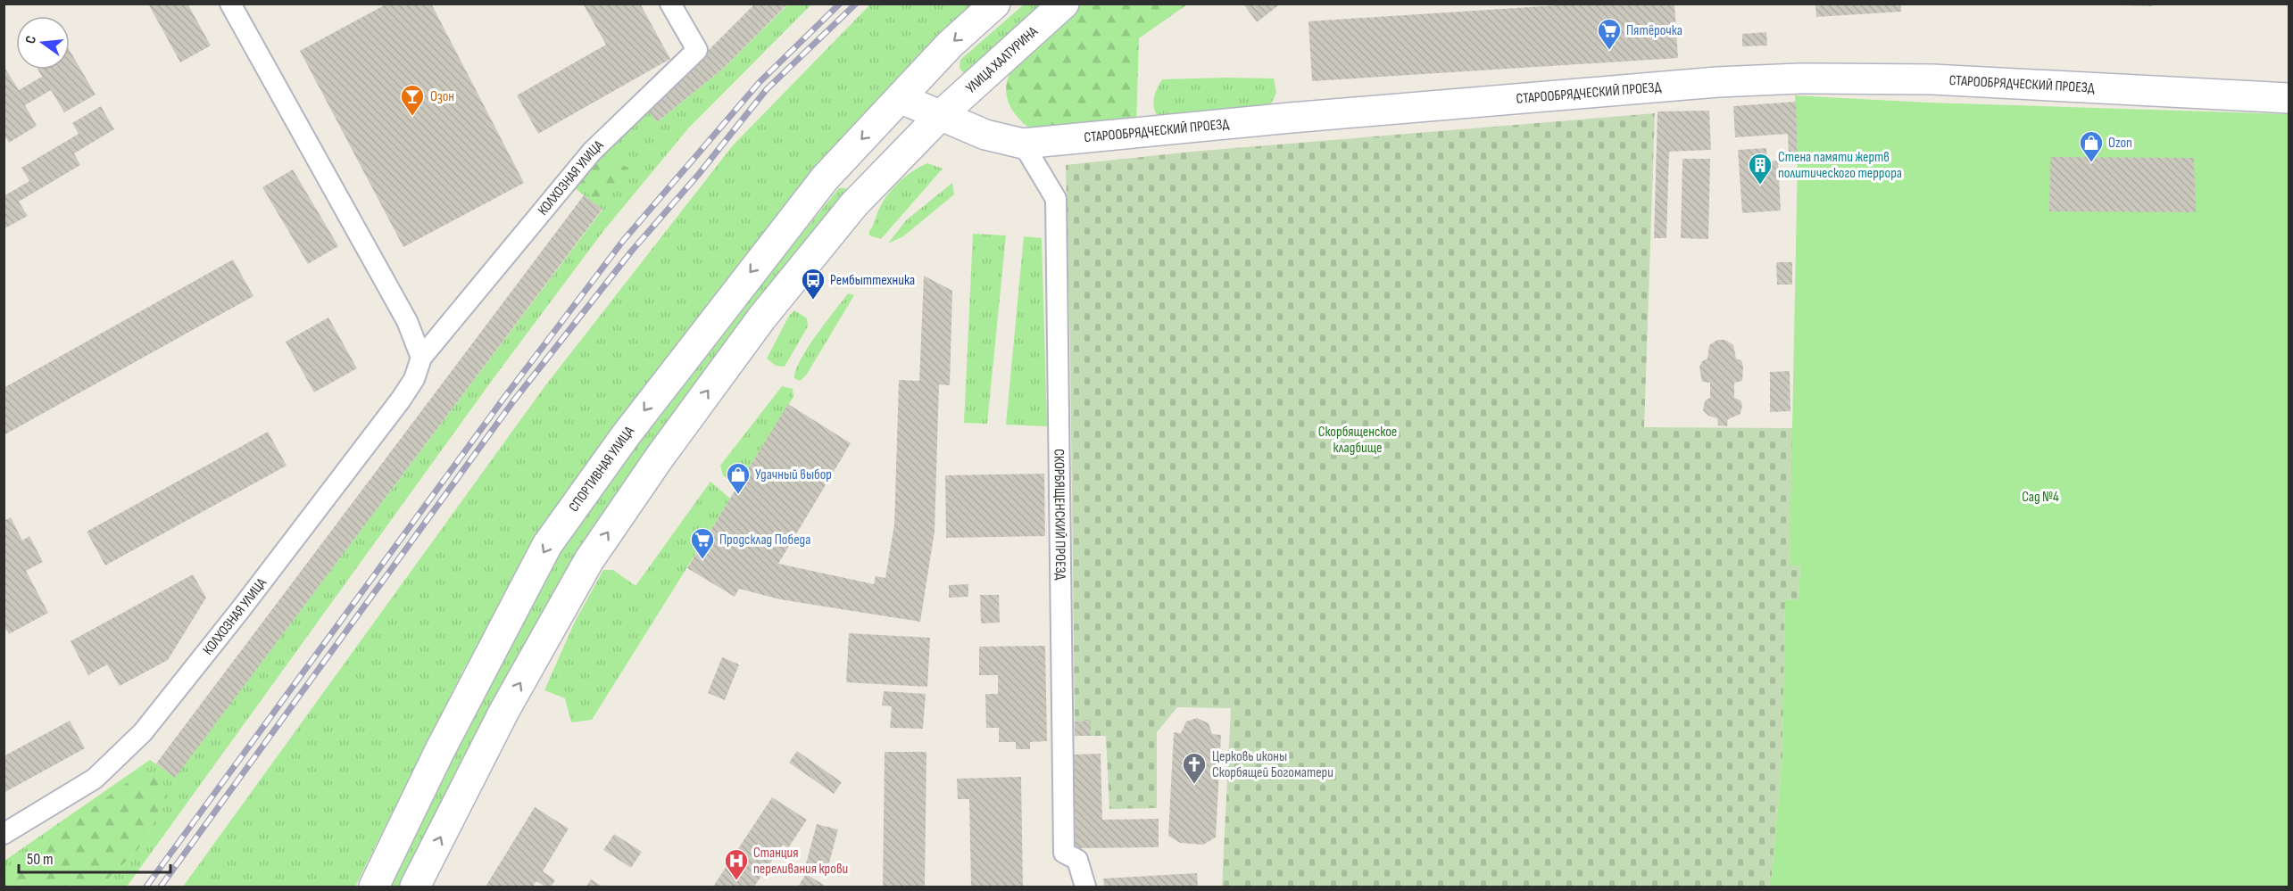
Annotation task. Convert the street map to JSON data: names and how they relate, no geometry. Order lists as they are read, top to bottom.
{
  "streets": {
    "main road": ["УЛИЦА ХАЛТУРИНА", "СТАРООБРЯДЧЕСКИЙ ПРОЕЗД", "СПОРТИВНАЯ УЛИЦА"],
    "street": ["КОЛХОЗНАЯ УЛИЦА", "СКОРБЯЩЕНСКИЙ ПРОЕЗД"]
  },
  "crossings": [
    ["УЛИЦА ХАЛТУРИНА", "СТАРООБРЯДЧЕСКИЙ ПРОЕЗД"],
    ["СТАРООБРЯДЧЕСКИЙ ПРОЕЗД", "СПОРТИВНАЯ УЛИЦА"],
    ["СТАРООБРЯДЧЕСКИЙ ПРОЕЗД", "СКОРБЯЩЕНСКИЙ ПРОЕЗД"]
  ],
  "parks": ["Скорбященское кладбище", "Сад №4"],
  "places": {
    "supermarket": ["Пятёрочка", "Продсклад Победа"],
    "bar": ["Озон"],
    "shop": ["Ozon", "Удачный выбор"],
    "building": ["Стена памяти жертв политического террора"],
    "bus stop": ["Рембыттехника"],
    "church": ["Церковь иконы Скорбящей Богоматери"],
    "hospital": ["Станция переливания крови"]
  },
  "scale_bar": "50 m",
  "north": "left"
}
